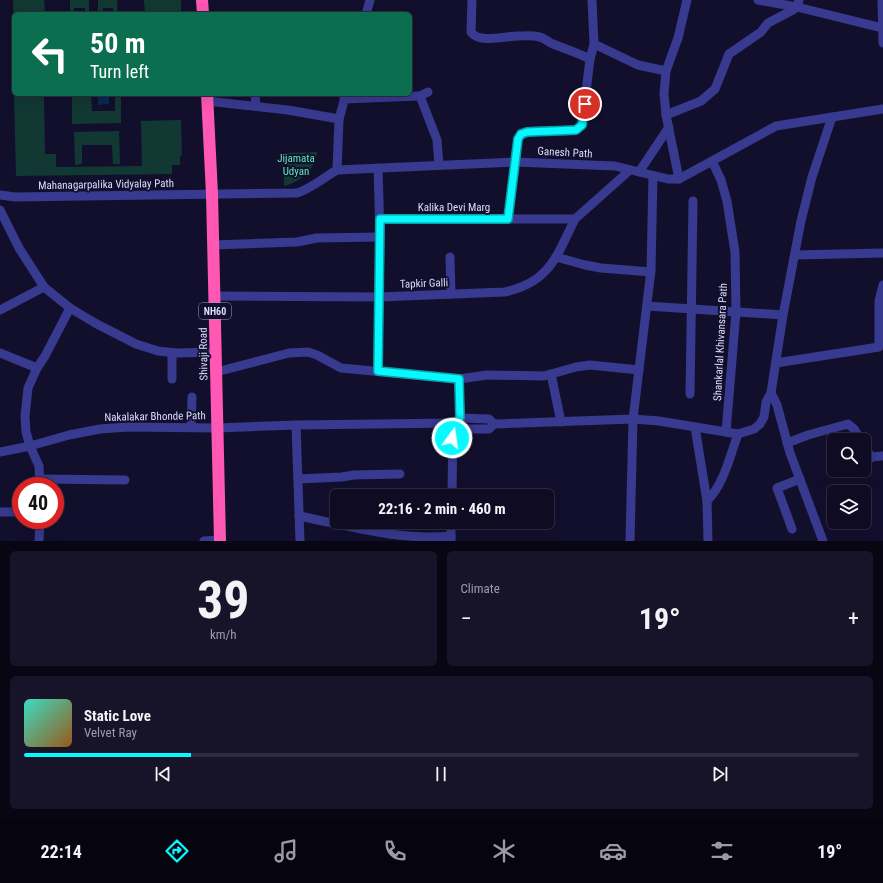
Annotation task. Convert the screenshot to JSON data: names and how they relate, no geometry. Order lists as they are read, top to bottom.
{
  "streets": {
    "highway": ["NH60", "Shivaji Road"],
    "street": [
      "Ganesh Path",
      "Mahanagarpalika Vidyalay Path",
      "Kalika Devi Marg",
      "Tapkir Galli",
      "Shankarlal Khivansara Path",
      "Nakalakar Bhonde Path"
    ]
  },
  "crossings": [
    ["Ganesh Path", "Mahanagarpalika Vidyalay Path"],
    ["Ganesh Path", "Shivaji Road"],
    ["Mahanagarpalika Vidyalay Path", "Shivaji Road"],
    ["Kalika Devi Marg", "Tapkir Galli"],
    ["Tapkir Galli", "Shivaji Road"],
    ["Shankarlal Khivansara Path", "Nakalakar Bhonde Path"],
    ["Shivaji Road", "Nakalakar Bhonde Path"]
  ],
  "parks": ["Jijamata Udyan"],
  "page": {
    "turn": ["50 m", "Turn left"],
    "limit": "40",
    "trip": "22:16 · 2 min · 460 m",
    "tile": [
      ["39", "km/h"],
      "Climate"
    ],
    "heat": ["−", "19°", "+"],
    "song": ["Static Love", "Velvet Ray"],
    "tabs": ["22:14", "19°"]
  }
}
